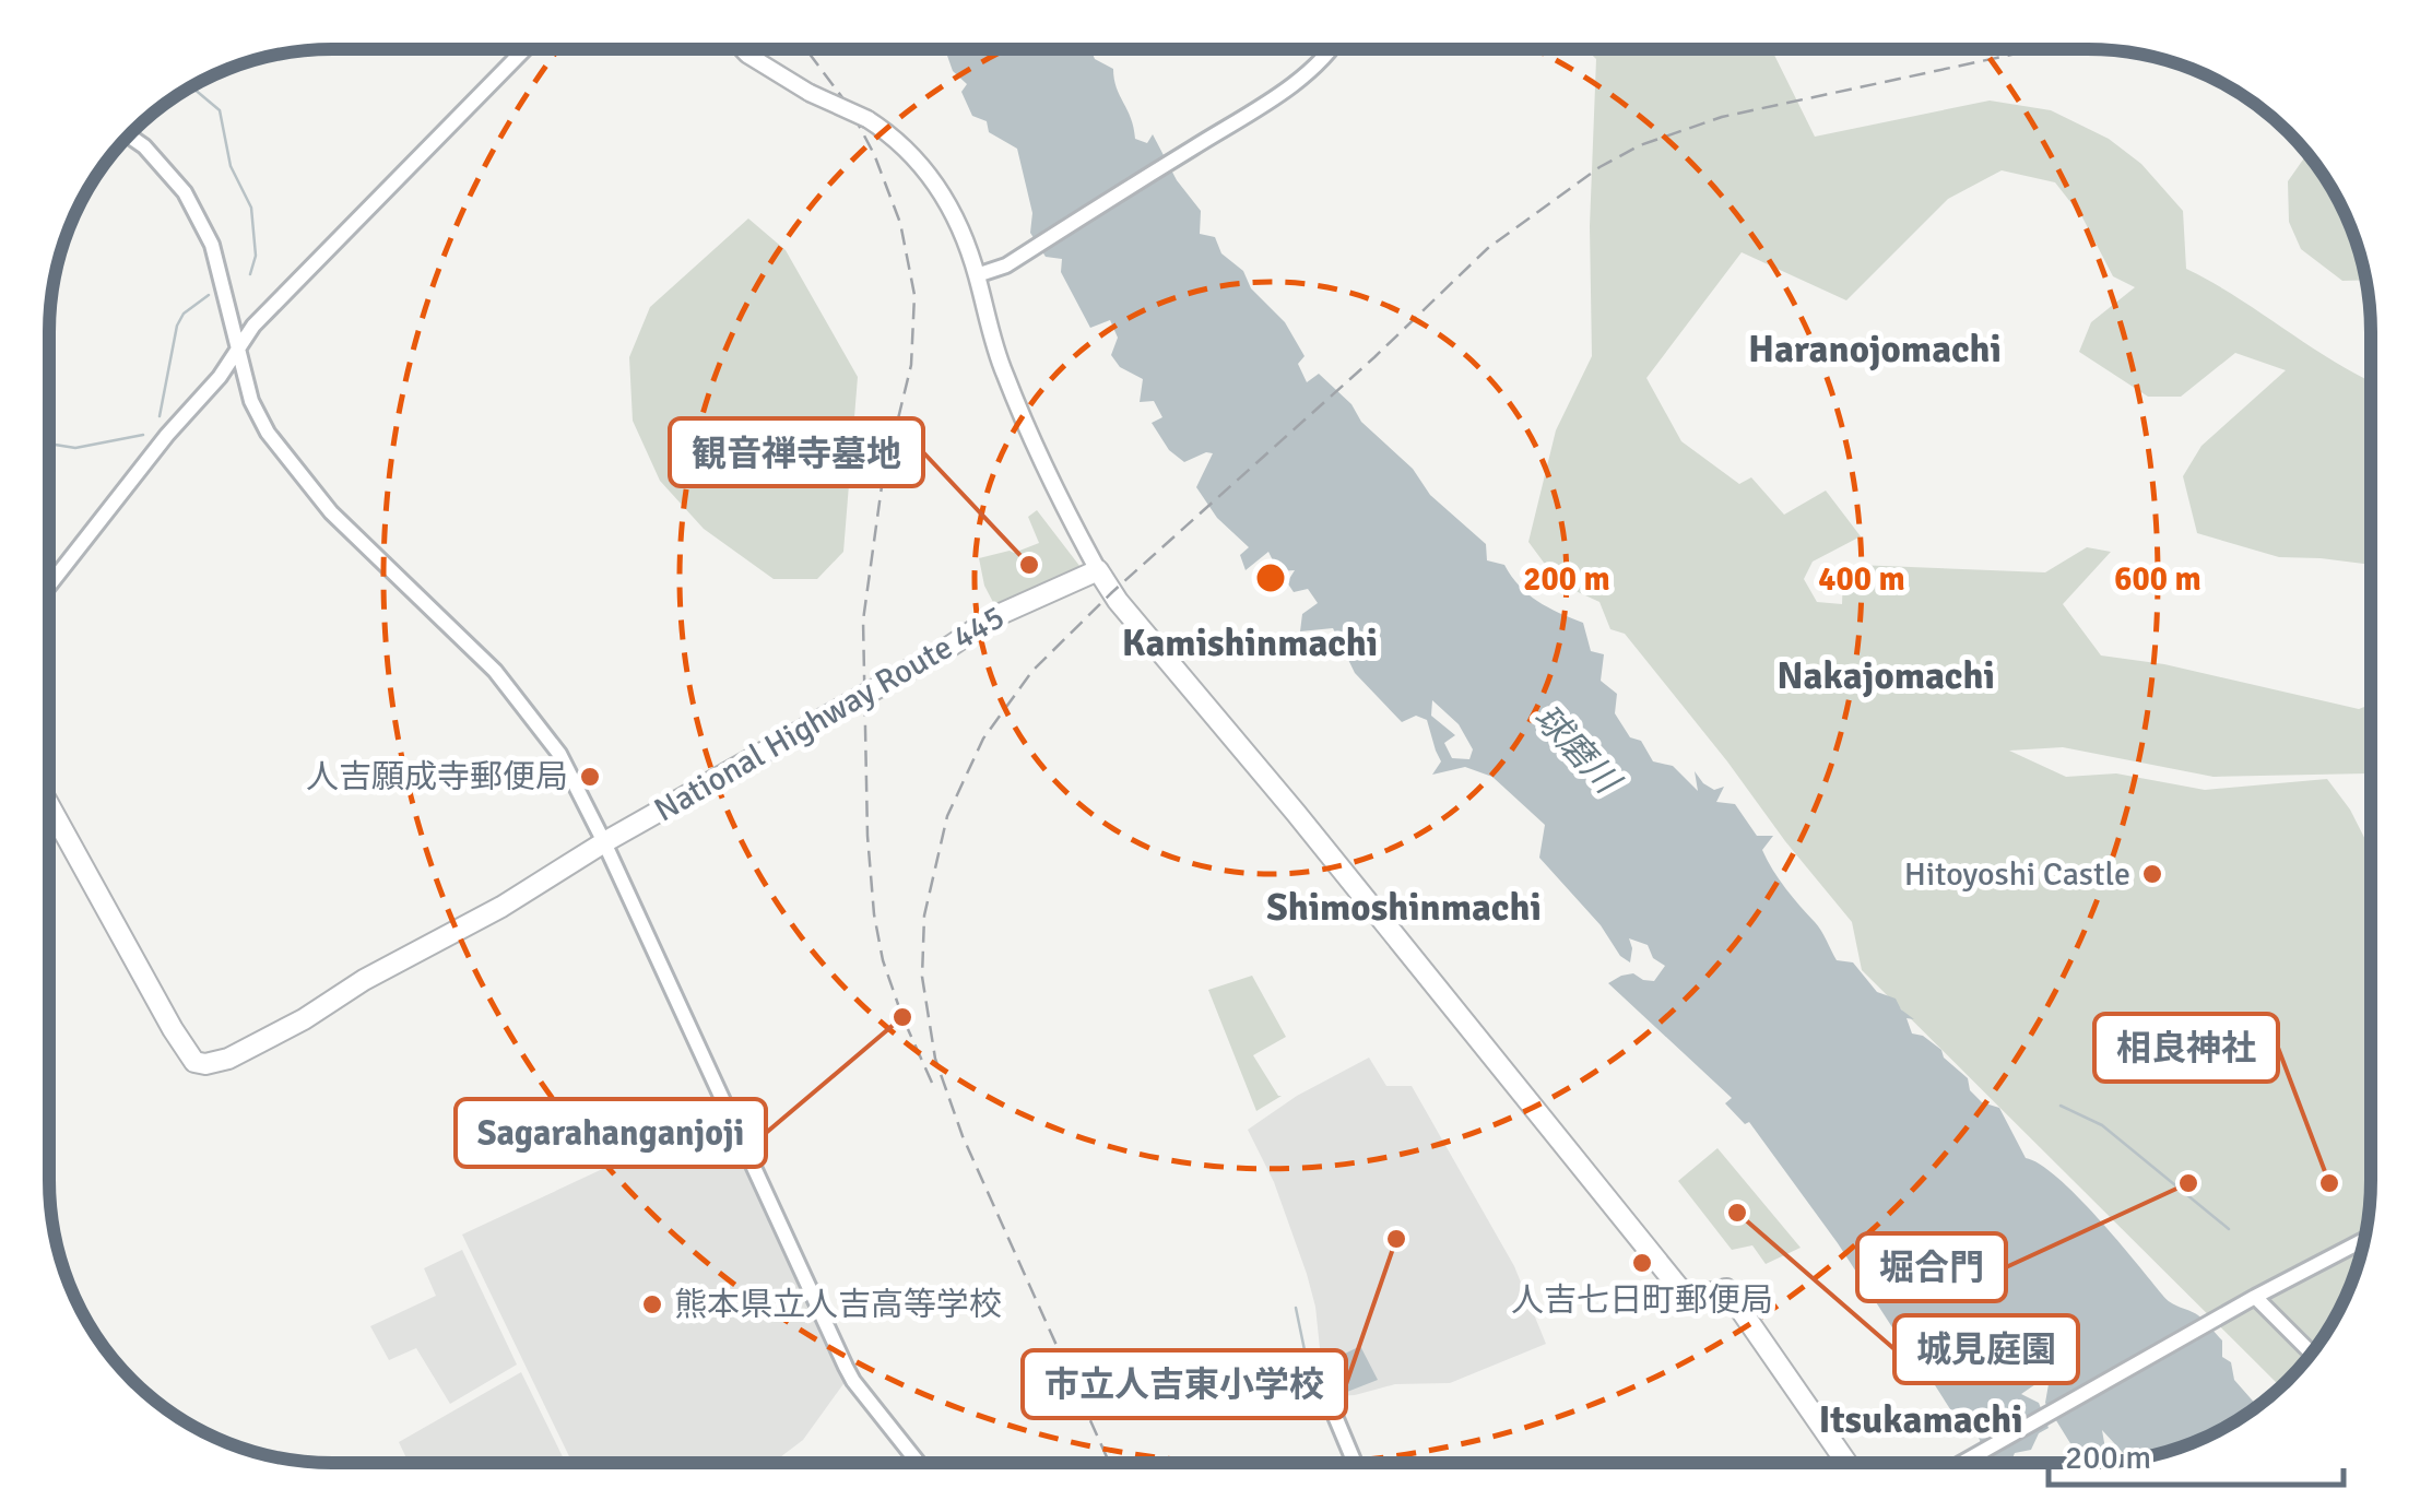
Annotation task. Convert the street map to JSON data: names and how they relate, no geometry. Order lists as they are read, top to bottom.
{
  "streets": {
    "highway": ["National Highway Route 445"]
  },
  "districts": [
    "Haranojomachi",
    "Kamishinmachi",
    "Nakajomachi",
    "Shimoshinmachi",
    "Itsukamachi"
  ],
  "water": ["球磨川"],
  "places": [
    "観音禅寺墓地",
    "人吉願成寺郵便局",
    "Hitoyoshi Castle",
    "Sagarahanganjoji",
    "堀合門",
    "相良神社",
    "城見庭園",
    "市立人吉東小学校",
    "人吉七日町郵便局",
    "熊本県立人吉高等学校"
  ],
  "scale_bar": "200 m",
  "rings": ["200 m", "400 m", "600 m"]
}
